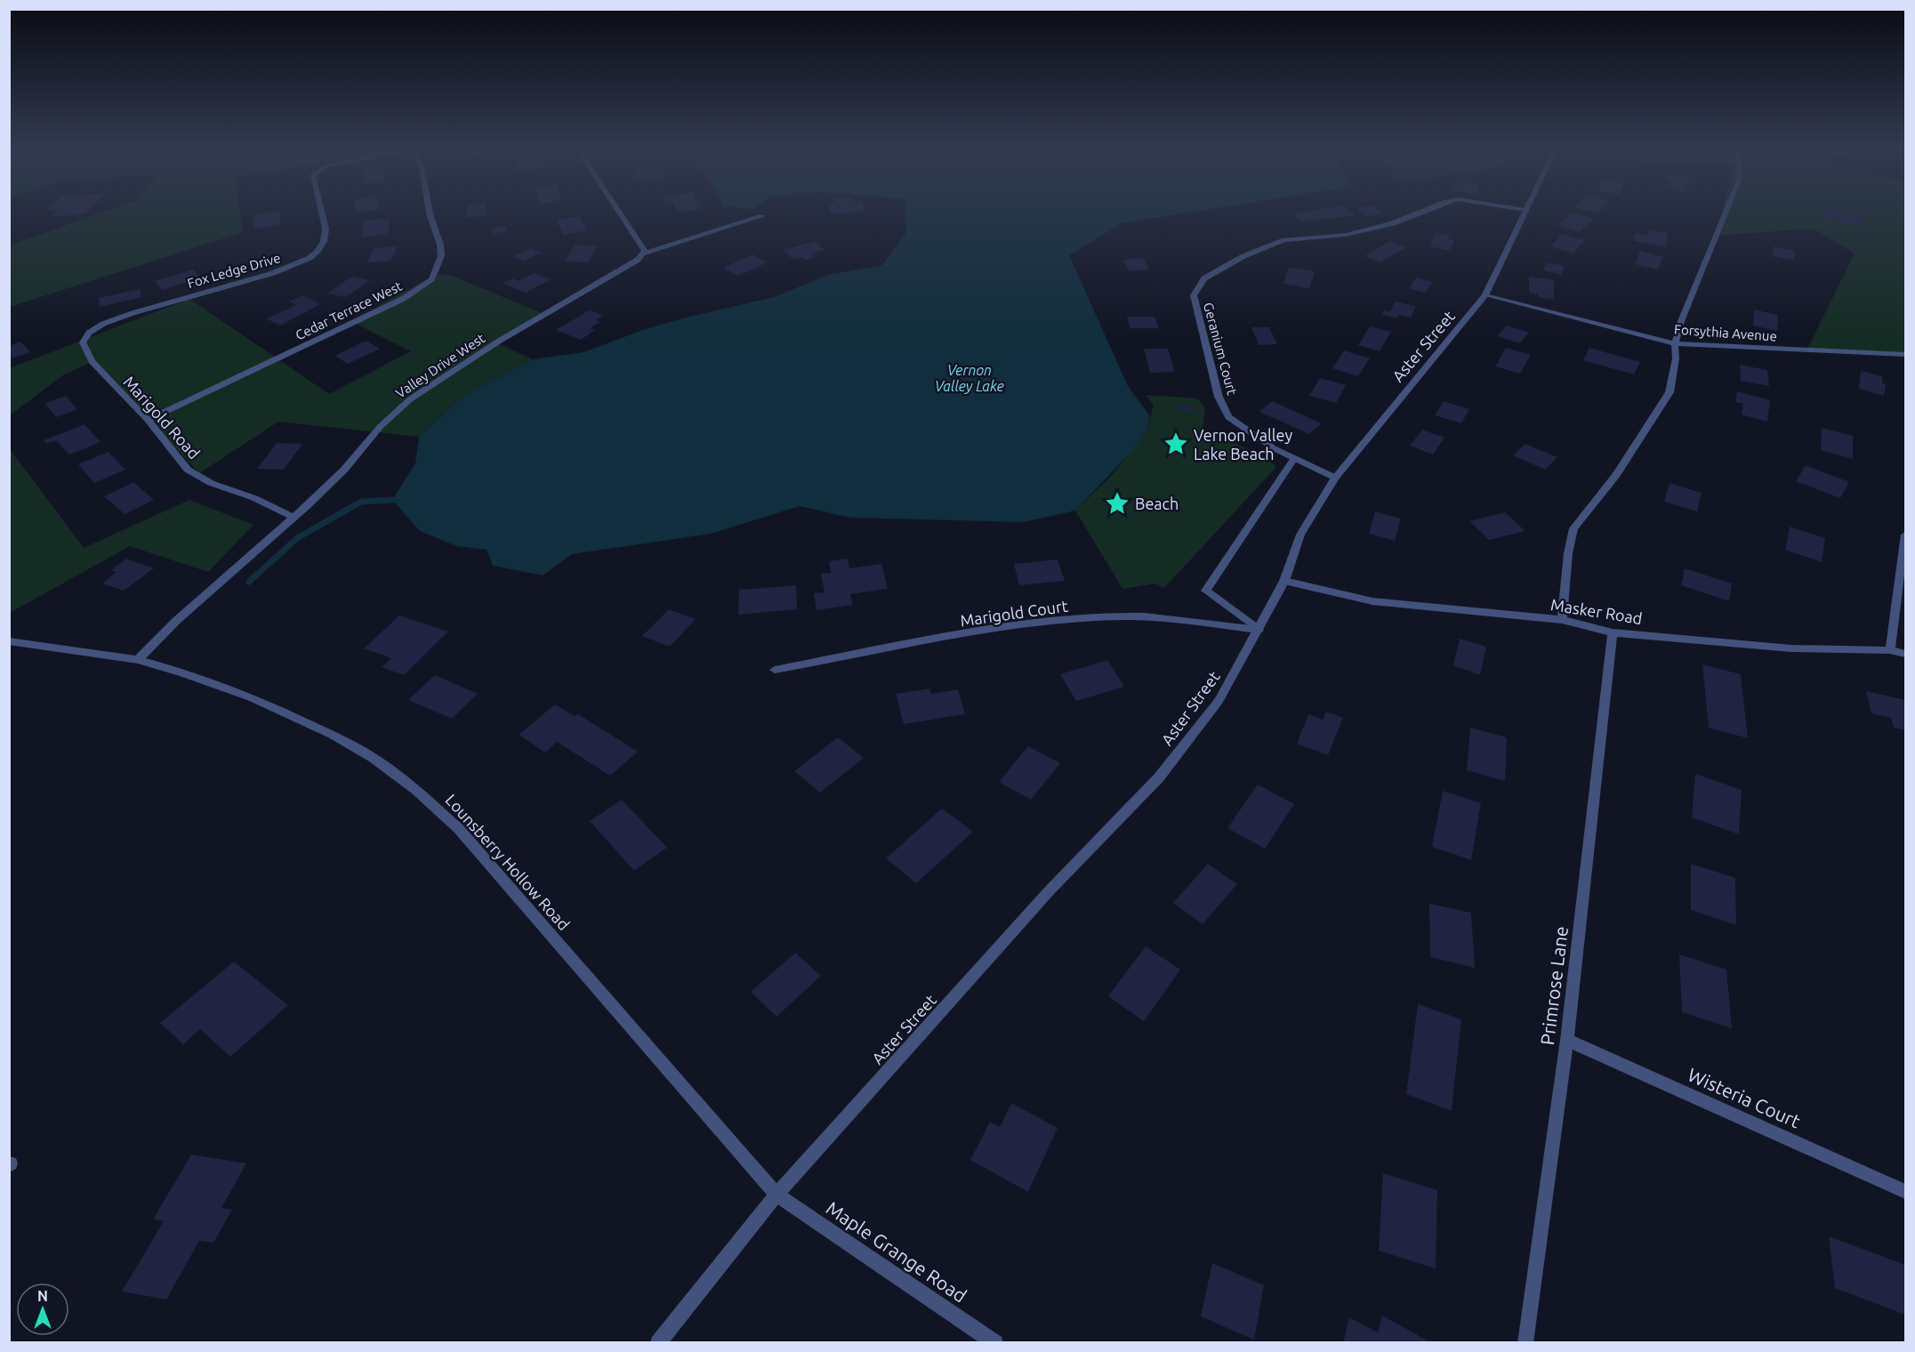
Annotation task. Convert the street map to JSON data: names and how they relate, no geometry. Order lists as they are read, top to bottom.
{
  "streets": {
    "street": [
      "Fox Ledge Drive",
      "Cedar Terrace West",
      "Forsythia Avenue",
      "Aster Street",
      "Geranium Court",
      "Valley Drive West",
      "Marigold Road",
      "Masker Road",
      "Marigold Court",
      "Lounsberry Hollow Road",
      "Primrose Lane",
      "Wisteria Court",
      "Maple Grange Road"
    ]
  },
  "crossings": [
    ["Fox Ledge Drive", "Marigold Road"],
    ["Cedar Terrace West", "Marigold Road"],
    ["Forsythia Avenue", "Aster Street"],
    ["Aster Street", "Geranium Court"],
    ["Aster Street", "Masker Road"],
    ["Aster Street", "Marigold Court"],
    ["Aster Street", "Lounsberry Hollow Road"],
    ["Aster Street", "Maple Grange Road"],
    ["Valley Drive West", "Marigold Road"],
    ["Valley Drive West", "Lounsberry Hollow Road"],
    ["Masker Road", "Primrose Lane"],
    ["Lounsberry Hollow Road", "Maple Grange Road"],
    ["Primrose Lane", "Wisteria Court"]
  ],
  "water": ["Vernon Valley Lake"],
  "places": {
    "place": ["Vernon Valley Lake Beach", "Beach"]
  },
  "north": "top"
}
